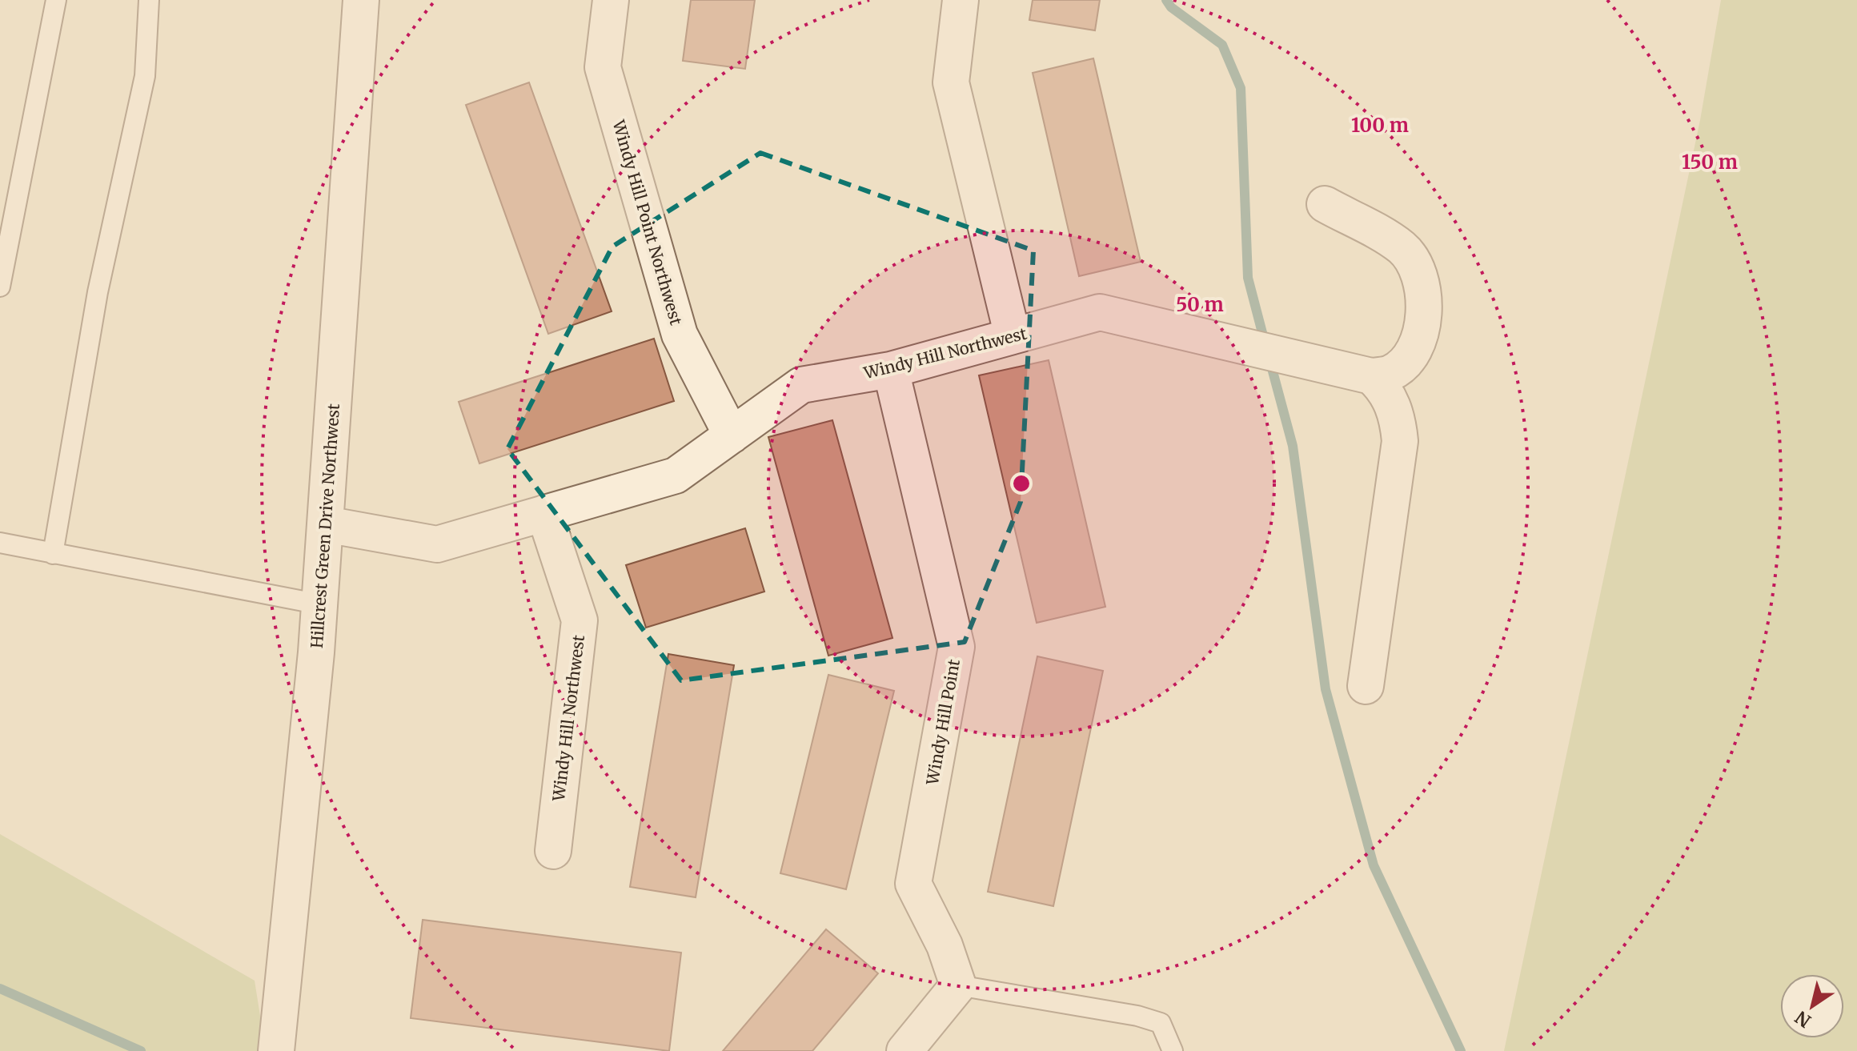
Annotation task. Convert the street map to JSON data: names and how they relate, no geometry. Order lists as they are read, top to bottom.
{
  "streets": {
    "street": [
      "Windy Hill Point Northwest",
      "Windy Hill Northwest",
      "Hillcrest Green Drive Northwest",
      "Windy Hill Point"
    ]
  },
  "crossings": [
    ["Windy Hill Point Northwest", "Windy Hill Northwest"],
    ["Windy Hill Northwest", "Hillcrest Green Drive Northwest"],
    ["Windy Hill Northwest", "Windy Hill Point"]
  ],
  "north": "bottom left",
  "rings": ["100 m", "150 m", "50 m"]
}
